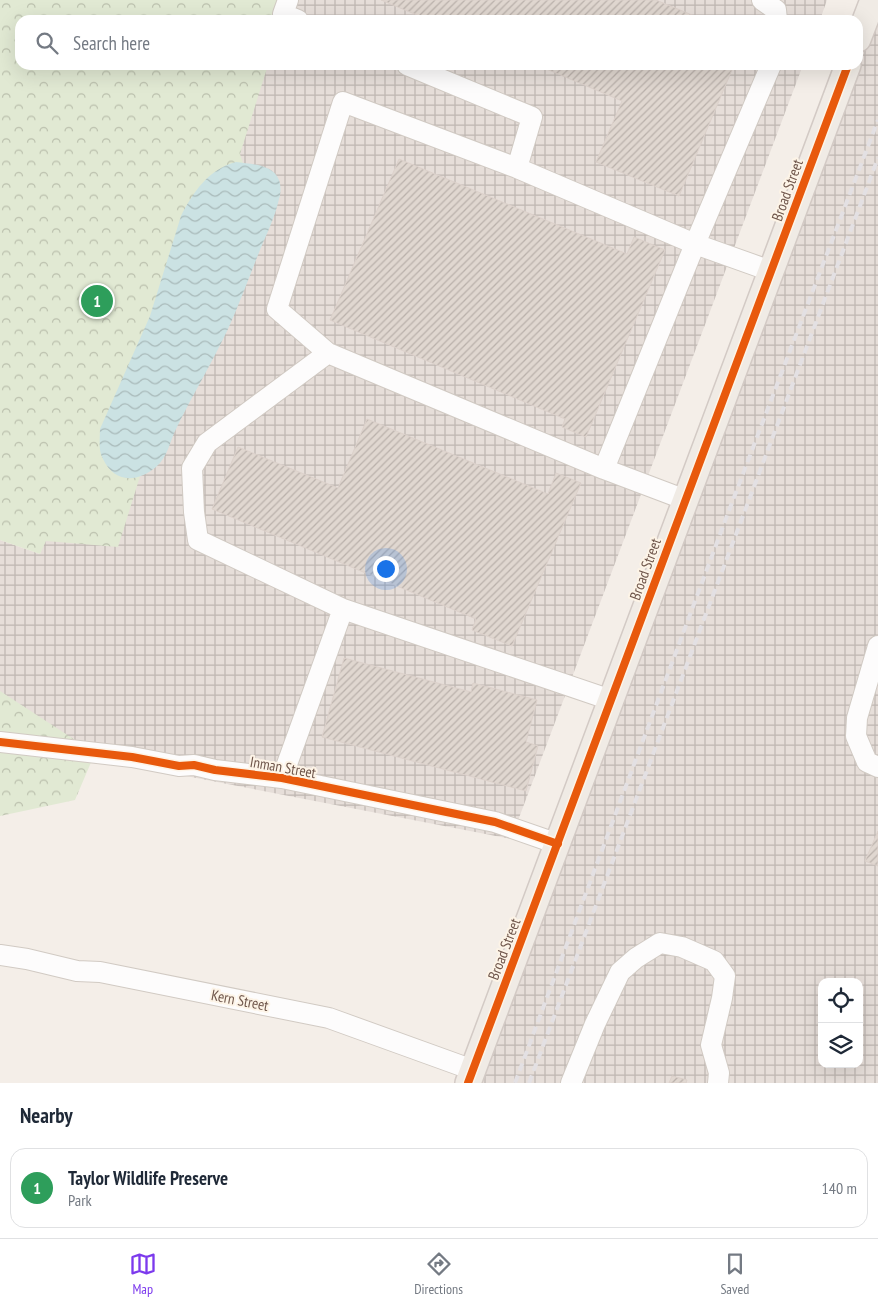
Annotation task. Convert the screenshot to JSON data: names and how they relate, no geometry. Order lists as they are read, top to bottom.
{
  "streets": {
    "main road": ["Broad Street"],
    "street": ["Inman Street", "Kern Street"]
  },
  "crossings": [
    ["Broad Street", "Inman Street"],
    ["Broad Street", "Kern Street"]
  ],
  "page": {
    "search": "Search here",
    "pins": "1",
    "heading": "Nearby",
    "list": [
      {
        "mark": "1",
        "name": "Taylor Wildlife Preserve",
        "note": "Park",
        "value": "140 m"
      }
    ],
    "nav": ["Map", "Directions", "Saved"]
  }
}
